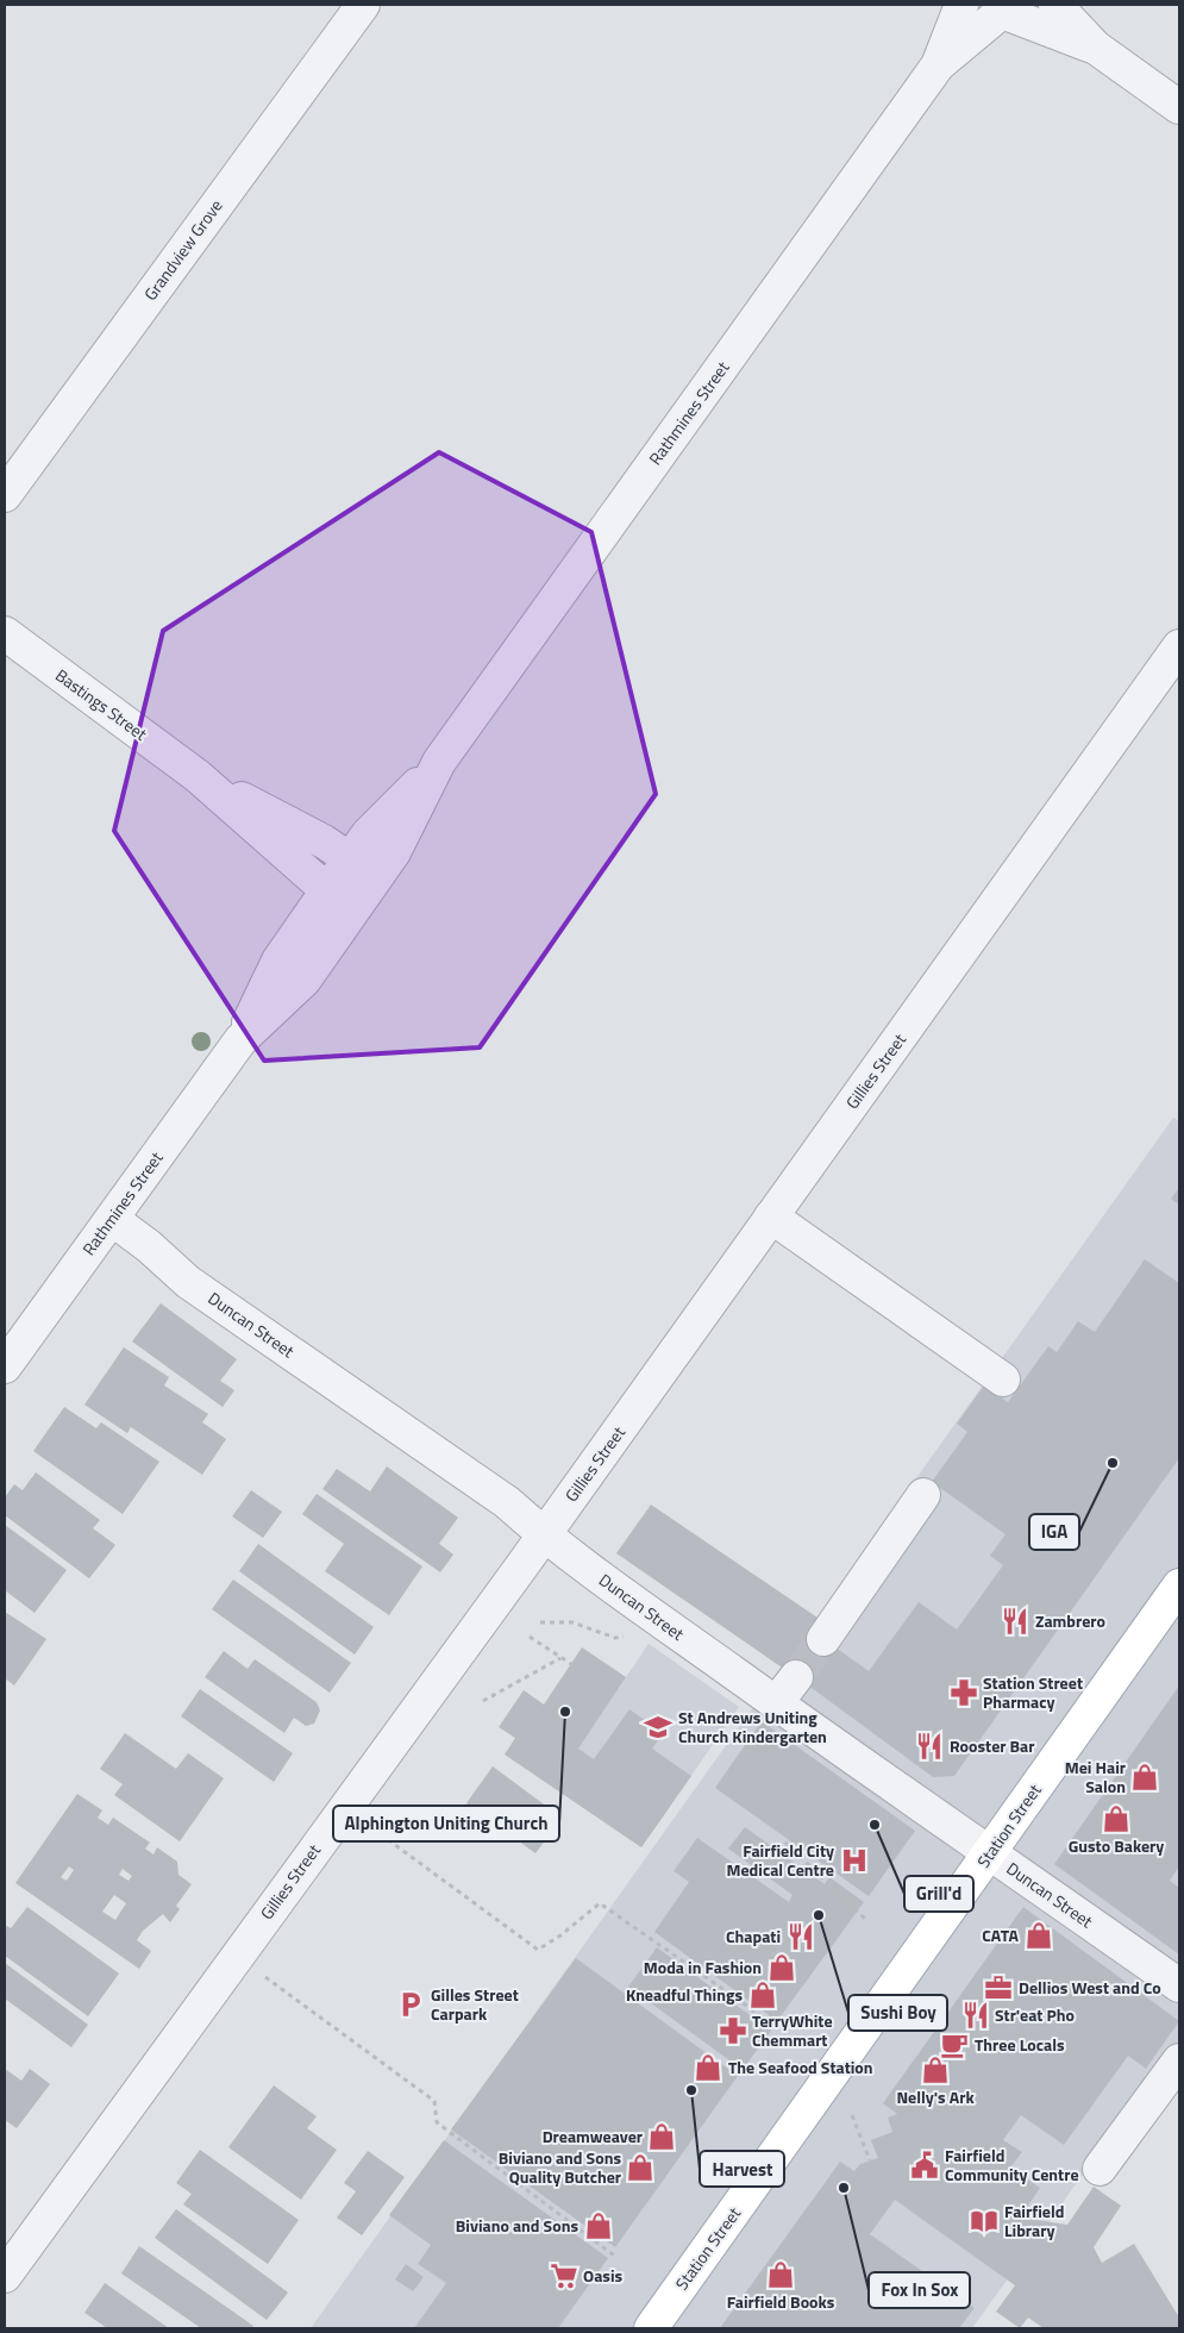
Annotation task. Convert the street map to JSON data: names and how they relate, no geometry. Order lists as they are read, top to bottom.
{
  "streets": {
    "main road": ["Station Street"],
    "street": [
      "Grandview Grove",
      "Rathmines Street",
      "Bastings Street",
      "Gillies Street",
      "Duncan Street"
    ]
  },
  "crossings": [
    ["Rathmines Street", "Bastings Street"],
    ["Rathmines Street", "Duncan Street"],
    ["Gillies Street", "Duncan Street"],
    ["Duncan Street", "Station Street"]
  ],
  "places": {
    "other": [
      "IGA",
      "Alphington Uniting Church",
      "Grill'd",
      "Sushi Boy",
      "Harvest",
      "Fox In Sox"
    ],
    "restaurant": [
      "Zambrero",
      "Rooster Bar",
      "Chapati",
      "Str'eat Pho"
    ],
    "pharmacy": ["Station Street Pharmacy", "TerryWhite Chemmart"],
    "school or university": ["St Andrews Uniting Church Kindergarten"],
    "shop": [
      "Mei Hair Salon",
      "Gusto Bakery",
      "CATA",
      "Moda in Fashion",
      "Kneadful Things",
      "The Seafood Station",
      "Nelly's Ark",
      "Dreamweaver",
      "Biviano and Sons Quality Butcher",
      "Biviano and Sons",
      "Fairfield Books"
    ],
    "hospital": ["Fairfield City Medical Centre"],
    "office": ["Dellios West and Co"],
    "parking": ["Gilles Street Carpark"],
    "cafe": ["Three Locals"],
    "public building": ["Fairfield Community Centre"],
    "library": ["Fairfield Library"],
    "supermarket": ["Oasis"]
  }
}
